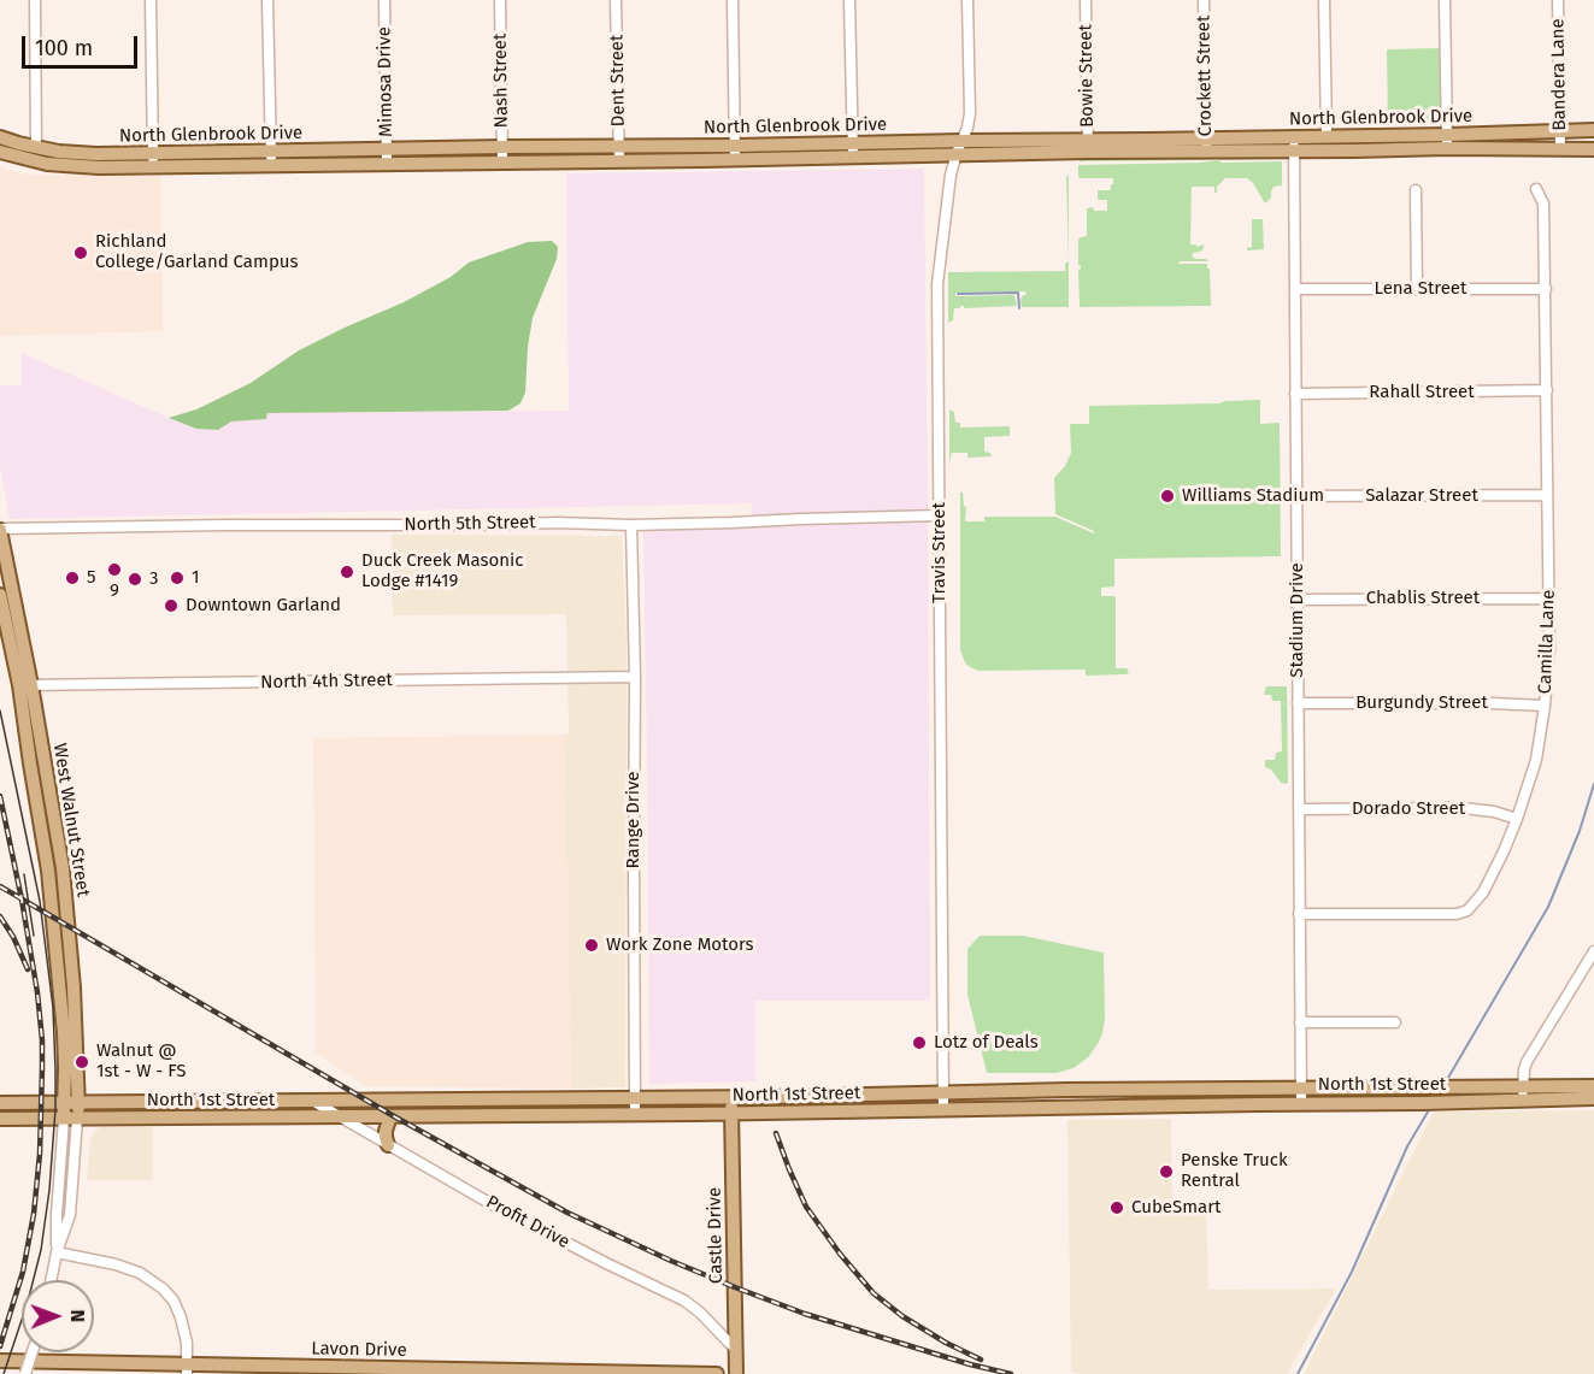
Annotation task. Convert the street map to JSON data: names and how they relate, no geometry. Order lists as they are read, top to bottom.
{
  "streets": {
    "main road": [
      "North Glenbrook Drive",
      "West Walnut Street",
      "North 1st Street",
      "Castle Drive",
      "Lavon Drive"
    ],
    "street": [
      "Bandera Lane",
      "Bowie Street",
      "Crockett Street",
      "Nash Street",
      "Dent Street",
      "Mimosa Drive",
      "Lena Street",
      "Rahall Street",
      "Salazar Street",
      "North 5th Street",
      "Travis Street",
      "Chablis Street",
      "Stadium Drive",
      "Camilla Lane",
      "North 4th Street",
      "Burgundy Street",
      "Dorado Street",
      "Range Drive",
      "Profit Drive"
    ]
  },
  "crossings": [
    ["Bandera Lane", "North Glenbrook Drive"],
    ["Bowie Street", "North Glenbrook Drive"],
    ["Crockett Street", "North Glenbrook Drive"],
    ["Nash Street", "North Glenbrook Drive"],
    ["Dent Street", "North Glenbrook Drive"],
    ["Mimosa Drive", "North Glenbrook Drive"],
    ["North Glenbrook Drive", "Travis Street"],
    ["North Glenbrook Drive", "Stadium Drive"],
    ["Lena Street", "Stadium Drive"],
    ["Lena Street", "Camilla Lane"],
    ["Rahall Street", "Stadium Drive"],
    ["Rahall Street", "Camilla Lane"],
    ["Salazar Street", "Stadium Drive"],
    ["Salazar Street", "Camilla Lane"],
    ["North 5th Street", "Travis Street"],
    ["North 5th Street", "West Walnut Street"],
    ["North 5th Street", "Range Drive"],
    ["Travis Street", "North 1st Street"],
    ["Chablis Street", "Stadium Drive"],
    ["Chablis Street", "Camilla Lane"],
    ["Stadium Drive", "Camilla Lane"],
    ["Stadium Drive", "Burgundy Street"],
    ["Stadium Drive", "Dorado Street"],
    ["Stadium Drive", "North 1st Street"],
    ["Camilla Lane", "Burgundy Street"],
    ["Camilla Lane", "Dorado Street"],
    ["North 4th Street", "West Walnut Street"],
    ["North 4th Street", "Range Drive"],
    ["West Walnut Street", "North 1st Street"],
    ["Range Drive", "North 1st Street"],
    ["North 1st Street", "Profit Drive"],
    ["North 1st Street", "Castle Drive"],
    ["Profit Drive", "Castle Drive"]
  ],
  "places": [
    "Richland College/Garland Campus",
    "Williams Stadium",
    "9",
    "Duck Creek Masonic Lodge #1419",
    "5",
    "1",
    "3",
    "Downtown Garland",
    "Work Zone Motors",
    "Lotz of Deals",
    "Walnut @ 1st - W - FS",
    "Penske Truck Rentral",
    "CubeSmart"
  ],
  "scale_bar": "100 m",
  "north": "right"
}
